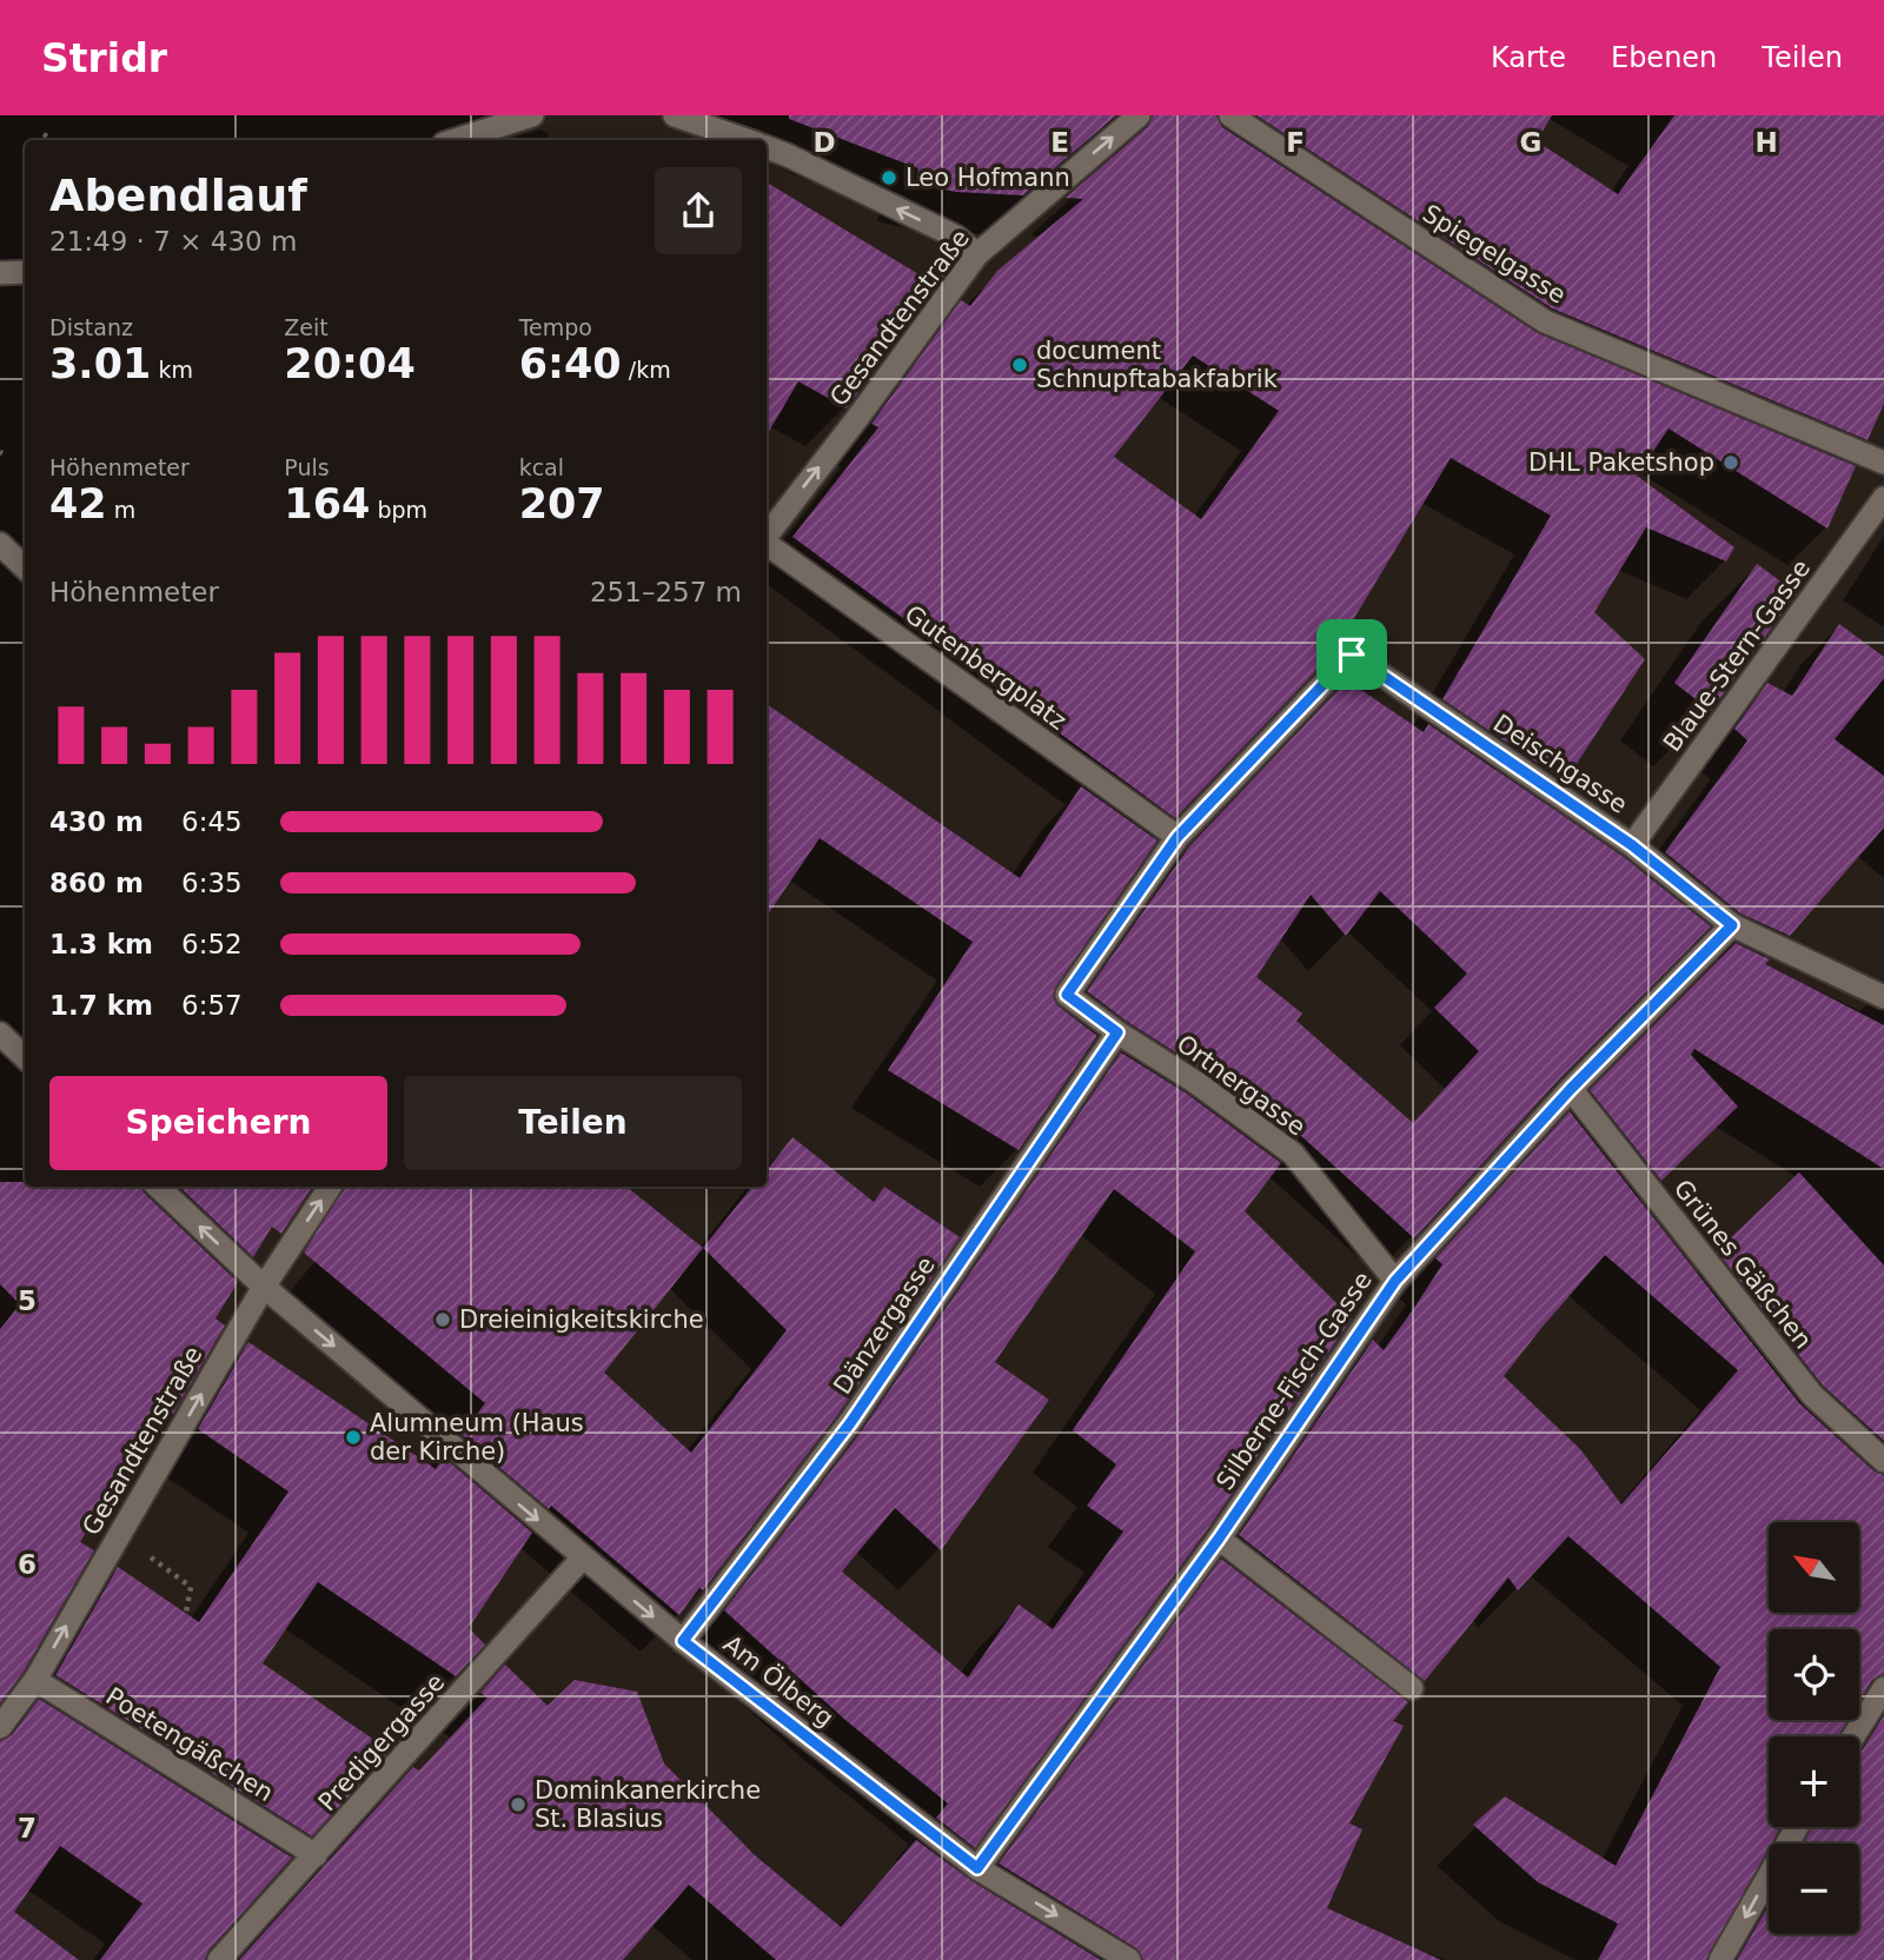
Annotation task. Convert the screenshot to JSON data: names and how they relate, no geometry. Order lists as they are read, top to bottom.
{
  "streets": {
    "street": [
      "Spiegelgasse",
      "Gesandtenstraße",
      "Blaue-Stern-Gasse",
      "Gutenbergplatz",
      "Deischgasse",
      "Ortnergasse",
      "Grünes Gäßchen",
      "Dänzergasse",
      "Silberne-Fisch-Gasse",
      "Am Ölberg",
      "Predigergasse",
      "Poetengäßchen"
    ]
  },
  "crossings": [
    ["Gesandtenstraße", "Am Ölberg"],
    ["Gesandtenstraße", "Poetengäßchen"],
    ["Blaue-Stern-Gasse", "Deischgasse"],
    ["Gutenbergplatz", "Deischgasse"],
    ["Gutenbergplatz", "Ortnergasse"],
    ["Deischgasse", "Ortnergasse"],
    ["Deischgasse", "Silberne-Fisch-Gasse"],
    ["Ortnergasse", "Dänzergasse"],
    ["Ortnergasse", "Silberne-Fisch-Gasse"],
    ["Grünes Gäßchen", "Silberne-Fisch-Gasse"],
    ["Dänzergasse", "Am Ölberg"],
    ["Silberne-Fisch-Gasse", "Am Ölberg"],
    ["Am Ölberg", "Predigergasse"],
    ["Predigergasse", "Poetengäßchen"]
  ],
  "one_way": ["Gesandtenstraße"],
  "places": [
    "Leo Hofmann",
    "document Schnupftabakfabrik",
    "DHL Paketshop",
    "Dreieinigkeitskirche",
    "Alumneum (Haus der Kirche)",
    "Dominkanerkirche St. Blasius"
  ],
  "north": "top left",
  "page": {
    "header": "Stridr",
    "nav": ["Karte", "Ebenen", "Teilen"],
    "heading": ["Abendlauf", "21:49 · 7 × 430 m"],
    "stats": [
      ["Distanz", "3.01 km"],
      ["Zeit", "20:04"],
      ["Tempo", "6:40 /km"],
      ["Höhenmeter", "42 m"],
      ["Puls", "164 bpm"],
      ["kcal", "207"]
    ],
    "chart": ["Höhenmeter", "251–257 m"],
    "list": [
      {
        "name": "430 m",
        "note": "6:45"
      },
      {
        "name": "860 m",
        "note": "6:35"
      },
      {
        "name": "1.3 km",
        "note": "6:52"
      },
      {
        "name": "1.7 km",
        "note": "6:57"
      }
    ],
    "buttons": ["Speichern", "Teilen"],
    "map_buttons": ["+", "−"]
  },
  "grid": {
    "columns": [
      "D",
      "E",
      "F",
      "G",
      "H"
    ],
    "rows": ["5", "6", "7"]
  }
}
